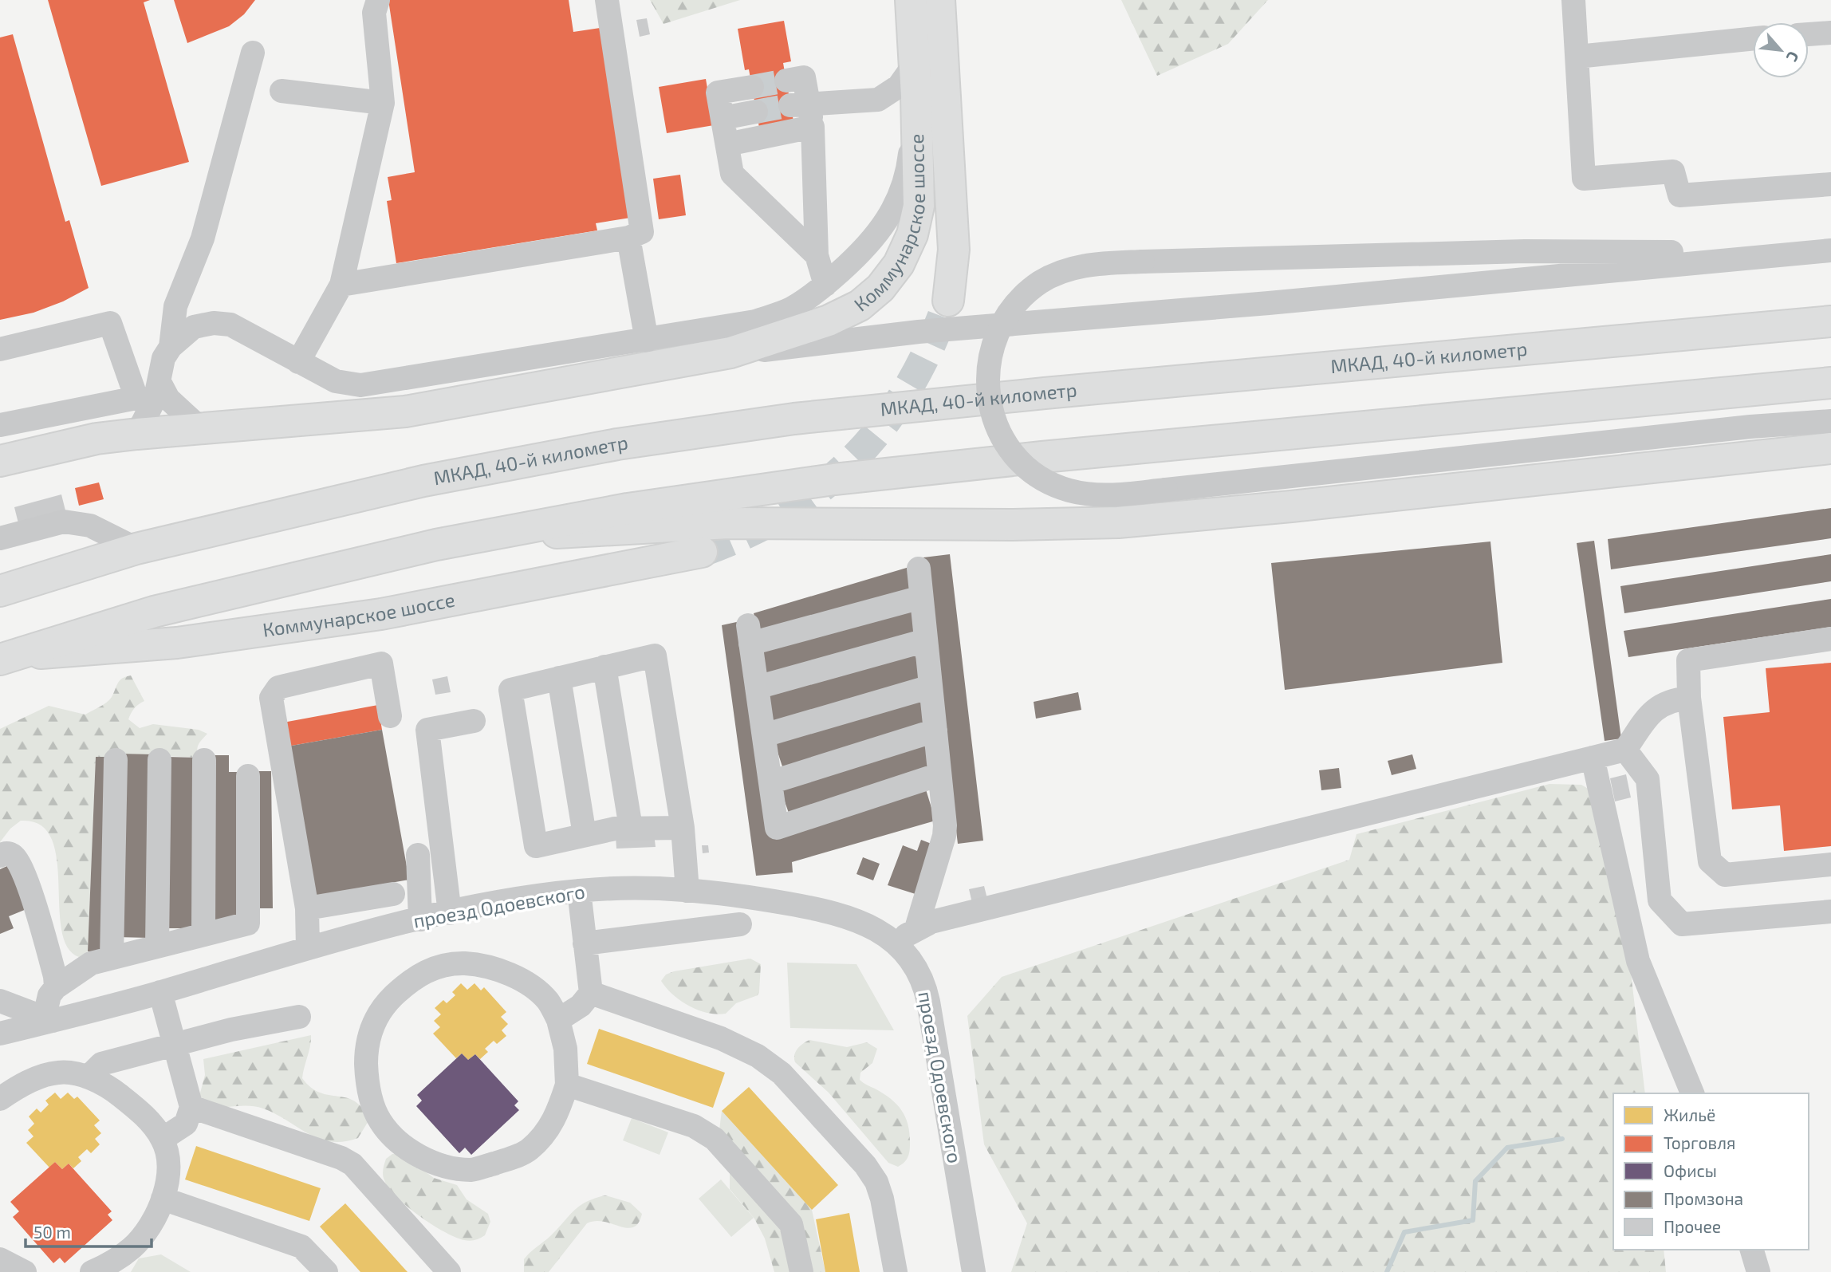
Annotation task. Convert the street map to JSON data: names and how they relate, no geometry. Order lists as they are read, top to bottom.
{
  "streets": {
    "main road": ["Коммунарское шоссе", "МКАД, 40-й километр"],
    "street": ["проезд Одоевского"]
  },
  "legend": [
    "Жильё",
    "Торговля",
    "Офисы",
    "Промзона",
    "Прочее"
  ],
  "scale_bar": "50 m",
  "north": "bottom right"
}
